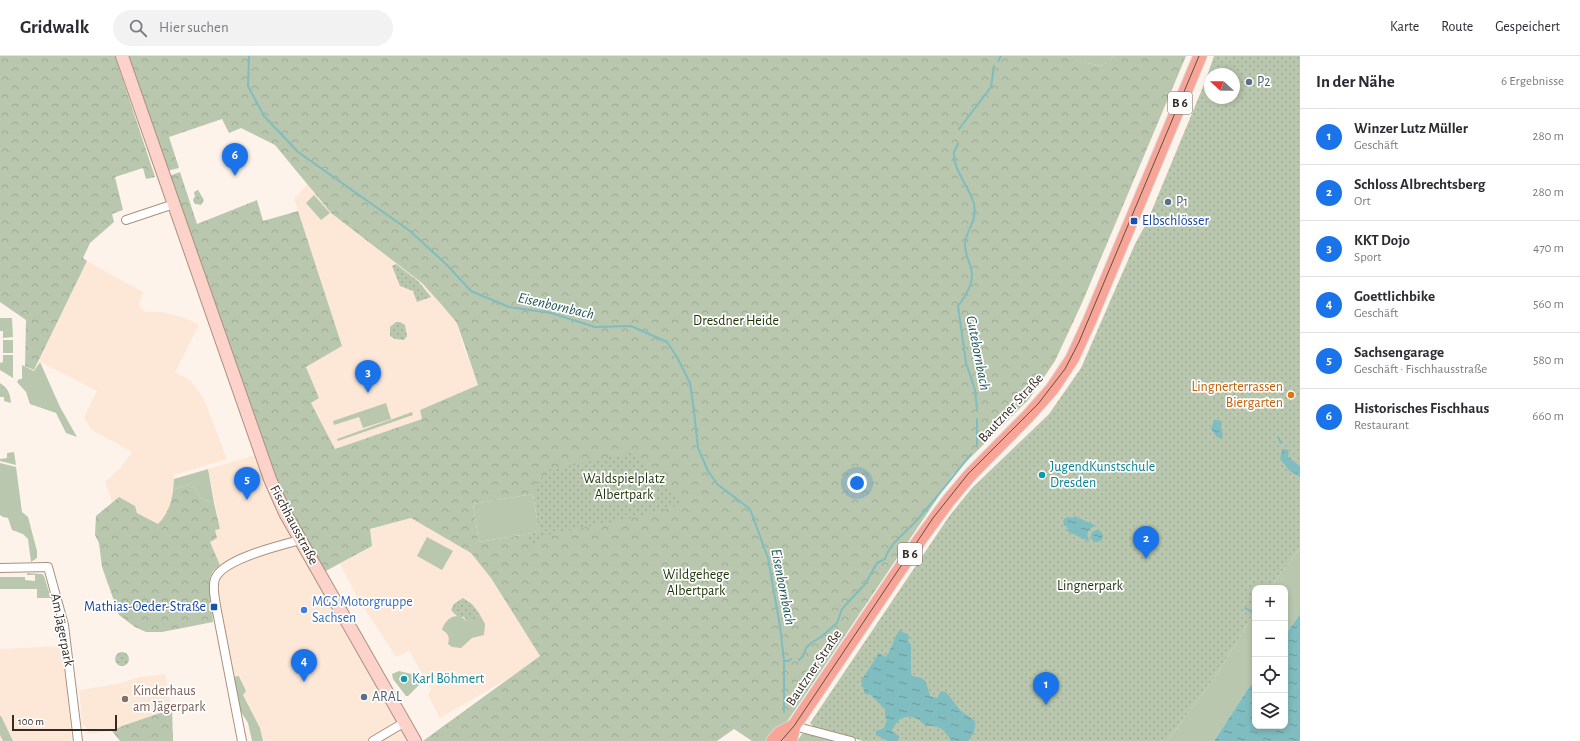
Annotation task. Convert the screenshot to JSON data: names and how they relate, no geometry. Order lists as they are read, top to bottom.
{
  "streets": {
    "main road": ["B 6", "Bautzner Straße", "Fischhausstraße"],
    "street": ["Am Jägerpark"]
  },
  "water": ["Eisenbornbach", "Gutebornbach"],
  "parks": [
    "Dresdner Heide",
    "Waldspielplatz Albertpark",
    "Wildgehege Albertpark",
    "Lingnerpark"
  ],
  "places": {
    "other": [
      "P2",
      "P1",
      "Lingnerterrassen Biergarten",
      "JugendKunstschule Dresden",
      "MGS Motorgruppe Sachsen",
      "Karl Böhmert",
      "ARAL",
      "Kinderhaus am Jägerpark"
    ],
    "transit": ["Elbschlösser", "Mathias-Oeder-Straße"]
  },
  "scale_bar": "100 m",
  "north": "left",
  "page": {
    "header": "Gridwalk",
    "search": "Hier suchen",
    "nav": ["Karte", "Route", "Gespeichert"],
    "heading": ["In der Nähe", "6 Ergebnisse"],
    "list": [
      {
        "mark": "1",
        "name": "Winzer Lutz Müller",
        "note": "Geschäft",
        "value": "280 m"
      },
      {
        "mark": "2",
        "name": "Schloss Albrechtsberg",
        "note": "Ort",
        "value": "280 m"
      },
      {
        "mark": "3",
        "name": "KKT Dojo",
        "note": "Sport",
        "value": "470 m"
      },
      {
        "mark": "4",
        "name": "Goettlichbike",
        "note": "Geschäft",
        "value": "560 m"
      },
      {
        "mark": "5",
        "name": "Sachsengarage",
        "note": "Geschäft · Fischhausstraße",
        "value": "580 m"
      },
      {
        "mark": "6",
        "name": "Historisches Fischhaus",
        "note": "Restaurant",
        "value": "660 m"
      }
    ],
    "pins": [
      "6",
      "3",
      "5",
      "2",
      "4",
      "1"
    ],
    "map_buttons": ["+", "−"],
    "scale": "100 m"
  }
}
